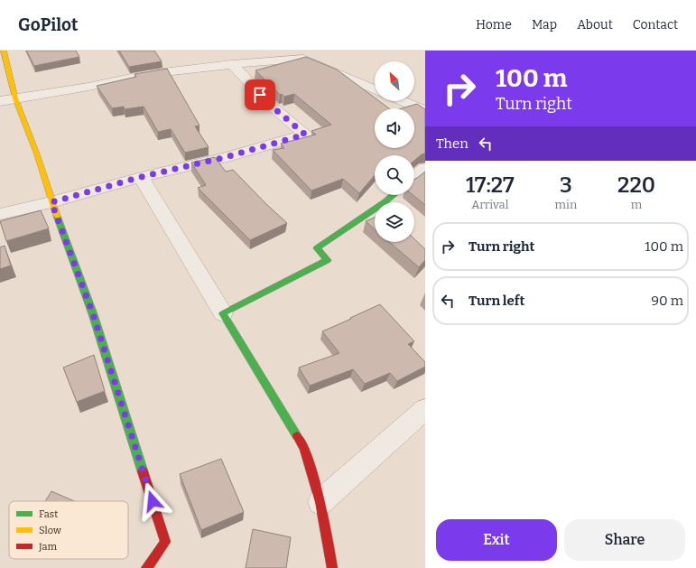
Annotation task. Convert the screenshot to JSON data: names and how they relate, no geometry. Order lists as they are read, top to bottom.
{
  "legend": ["Fast", "Slow", "Jam"],
  "north": "top left",
  "page": {
    "header": "GoPilot",
    "nav": [
      "Home",
      "Map",
      "About",
      "Contact"
    ],
    "turn": ["100 m", "Turn right"],
    "then": "Then",
    "eta": [
      "17:27",
      "Arrival",
      "3",
      "min",
      "220",
      "m"
    ],
    "list": [
      {
        "name": "Turn right",
        "value": "100 m"
      },
      {
        "name": "Turn left",
        "value": "90 m"
      }
    ],
    "buttons": ["Exit", "Share"]
  }
}
